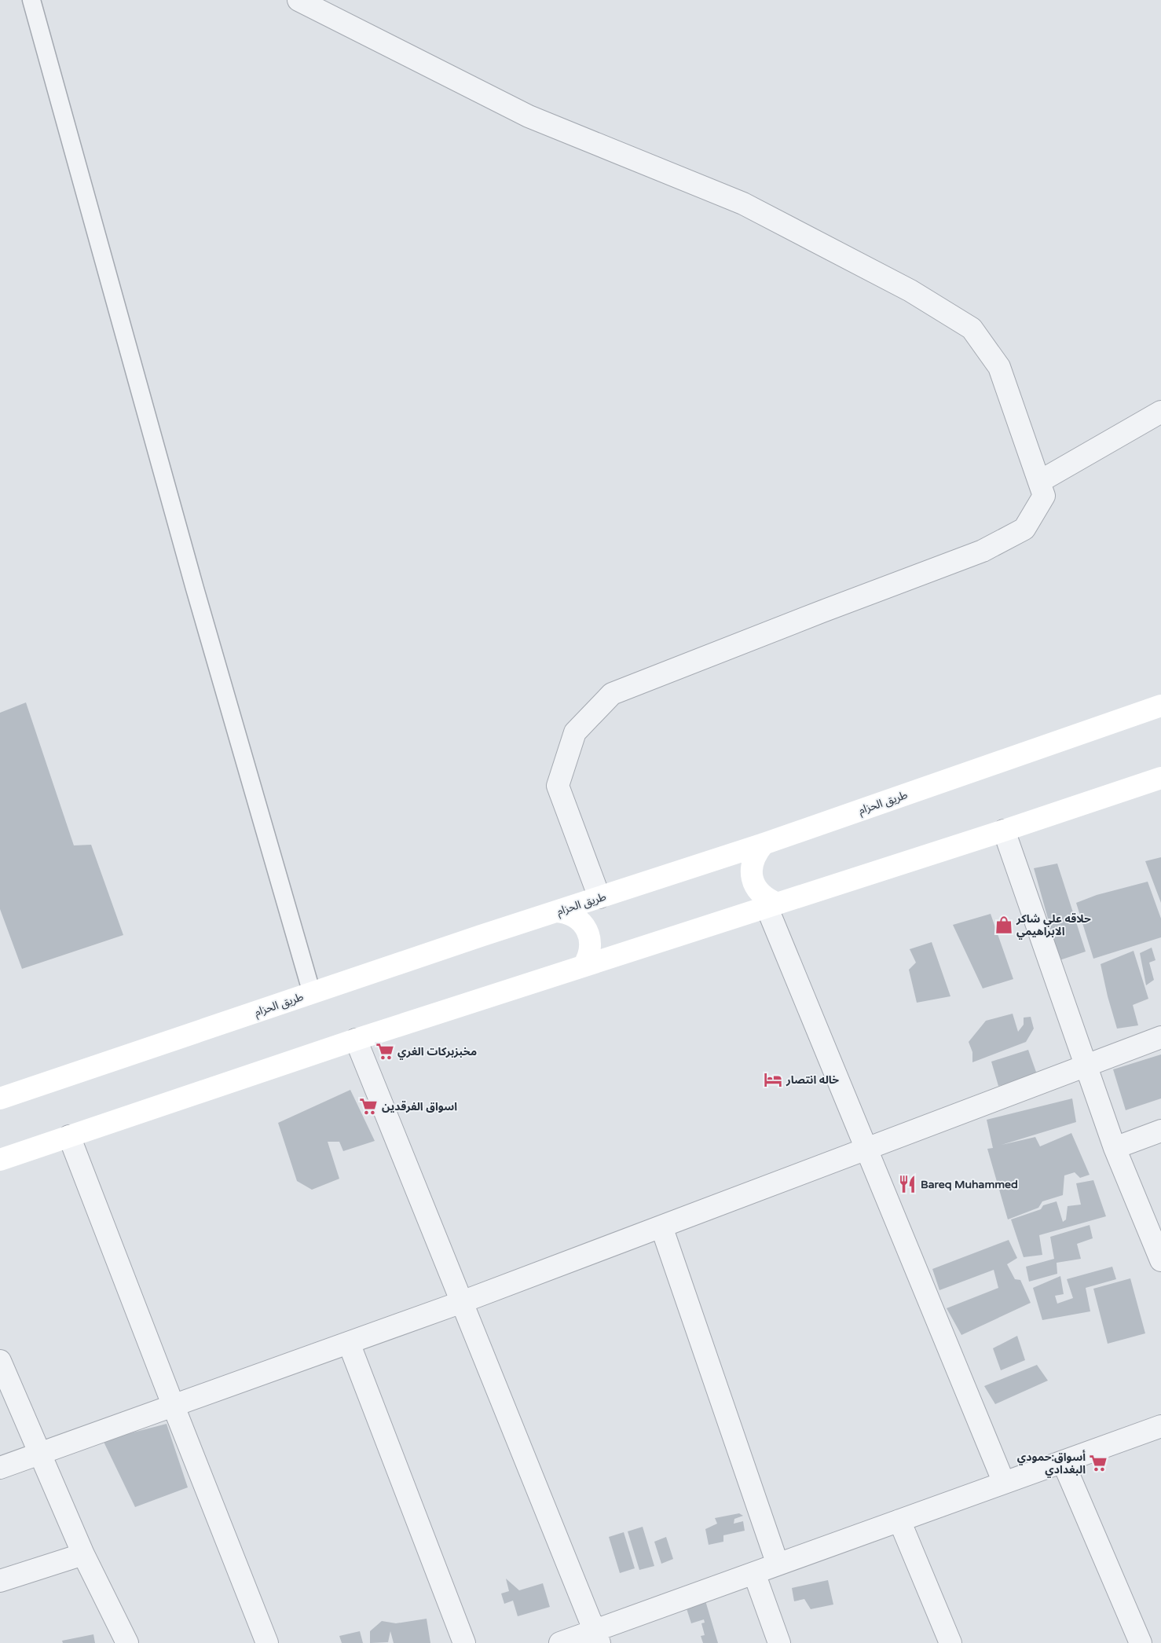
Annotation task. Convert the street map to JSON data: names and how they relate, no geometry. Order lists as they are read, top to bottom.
{
  "streets": {
    "main road": ["طريق الحزام"]
  },
  "places": {
    "shop": ["حلاقه علي شاكر الابراهيمي"],
    "supermarket": ["مخبزبركات الغري", "اسواق الفرقدين", "أسواق:حمودي البغدادي"],
    "hotel": ["خاله انتصار"],
    "restaurant": ["Bareq Muhammed"]
  }
}
